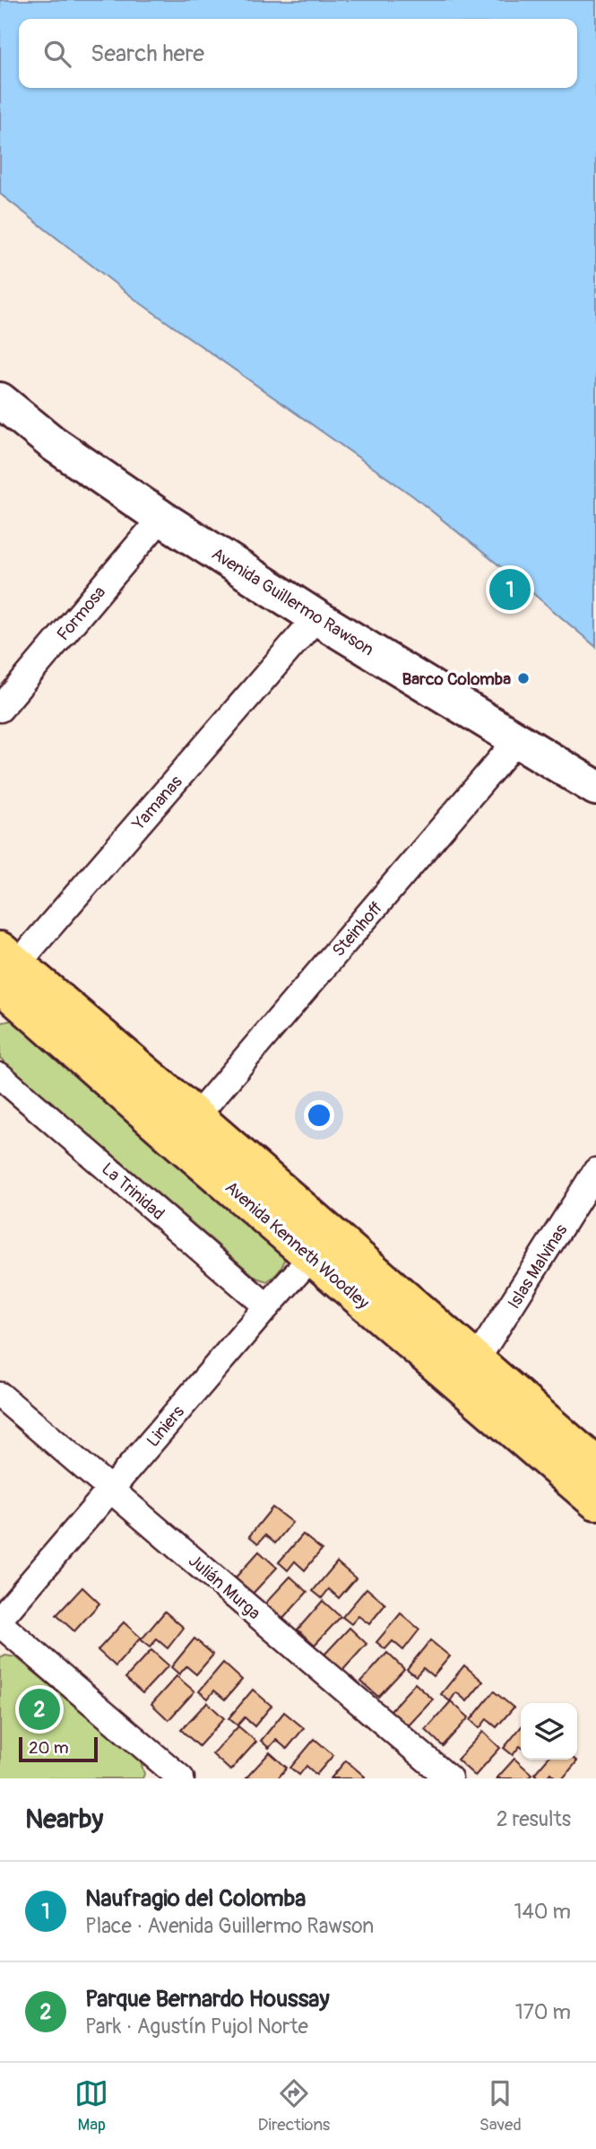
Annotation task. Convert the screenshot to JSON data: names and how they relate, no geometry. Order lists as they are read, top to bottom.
{
  "streets": {
    "main road": ["Avenida Kenneth Woodley"],
    "street": [
      "Avenida Guillermo Rawson",
      "Formosa",
      "Yamanas",
      "Steinhoff",
      "La Trinidad",
      "Islas Malvinas",
      "Liniers",
      "Julián Murga"
    ]
  },
  "crossings": [
    ["Avenida Guillermo Rawson", "Formosa"],
    ["Avenida Guillermo Rawson", "Yamanas"],
    ["Avenida Guillermo Rawson", "Steinhoff"],
    ["Yamanas", "Avenida Kenneth Woodley"],
    ["Steinhoff", "Avenida Kenneth Woodley"],
    ["La Trinidad", "Liniers"],
    ["Avenida Kenneth Woodley", "Islas Malvinas"],
    ["Avenida Kenneth Woodley", "Liniers"],
    ["Liniers", "Julián Murga"]
  ],
  "places": ["Barco Colomba"],
  "scale_bar": "20 m",
  "page": {
    "search": "Search here",
    "pins": ["1", "2"],
    "scale": "20 m",
    "heading": ["Nearby", "2 results"],
    "list": [
      {
        "mark": "1",
        "name": "Naufragio del Colomba",
        "note": "Place · Avenida Guillermo Rawson",
        "value": "140 m"
      },
      {
        "mark": "2",
        "name": "Parque Bernardo Houssay",
        "note": "Park · Agustín Pujol Norte",
        "value": "170 m"
      }
    ],
    "nav": ["Map", "Directions", "Saved"]
  }
}
